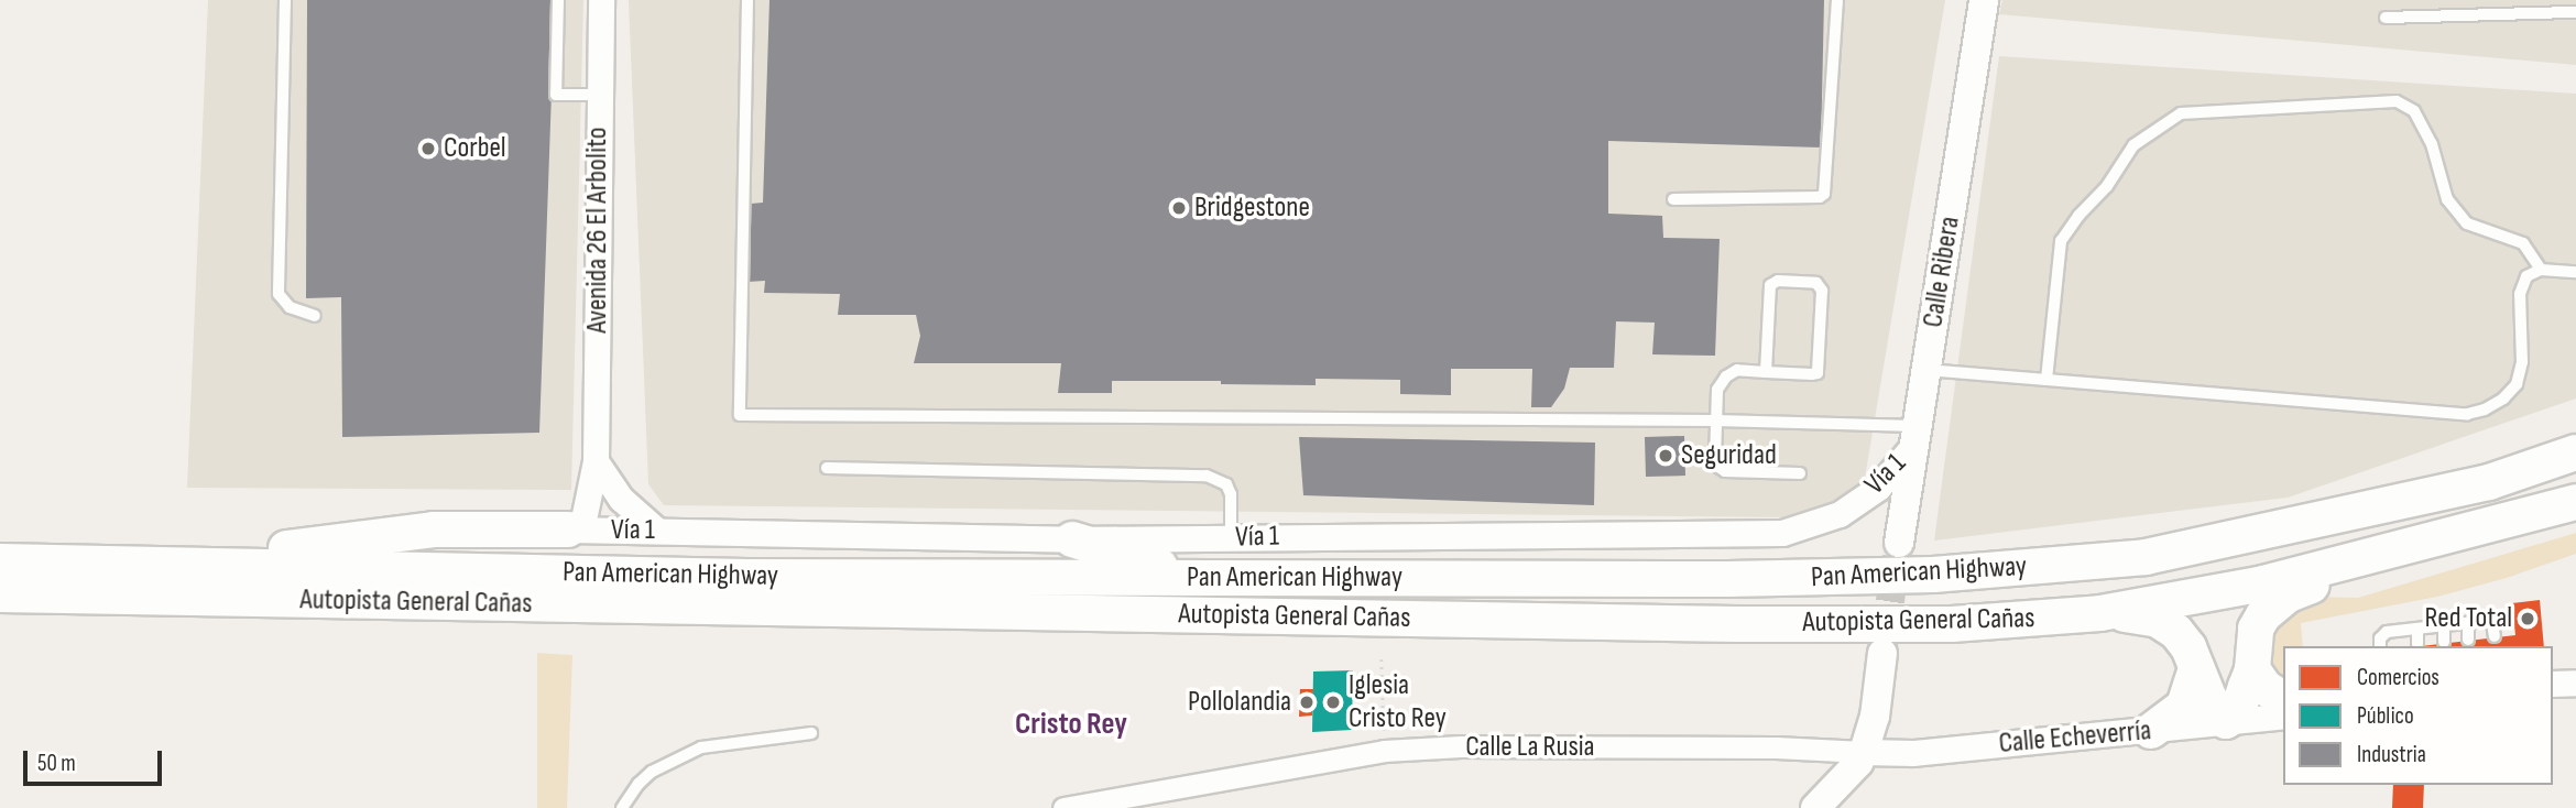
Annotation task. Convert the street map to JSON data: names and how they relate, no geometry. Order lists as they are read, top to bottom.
{
  "streets": {
    "highway": ["Pan American Highway", "Autopista General Cañas"],
    "main road": ["Calle Ribera"],
    "street": [
      "Avenida 26 El Arbolito",
      "Vía 1",
      "Calle Echeverría",
      "Calle La Rusia"
    ]
  },
  "crossings": [
    ["Avenida 26 El Arbolito", "Vía 1"],
    ["Calle Ribera", "Vía 1"],
    ["Calle Echeverría", "Calle La Rusia"]
  ],
  "districts": ["Cristo Rey"],
  "places": [
    "Corbel",
    "Bridgestone",
    "Seguridad",
    "Red Total",
    "Pollolandia",
    "Iglesia Cristo Rey"
  ],
  "legend": ["Comercios", "Público", "Industria"],
  "scale_bar": "50 m"
}
